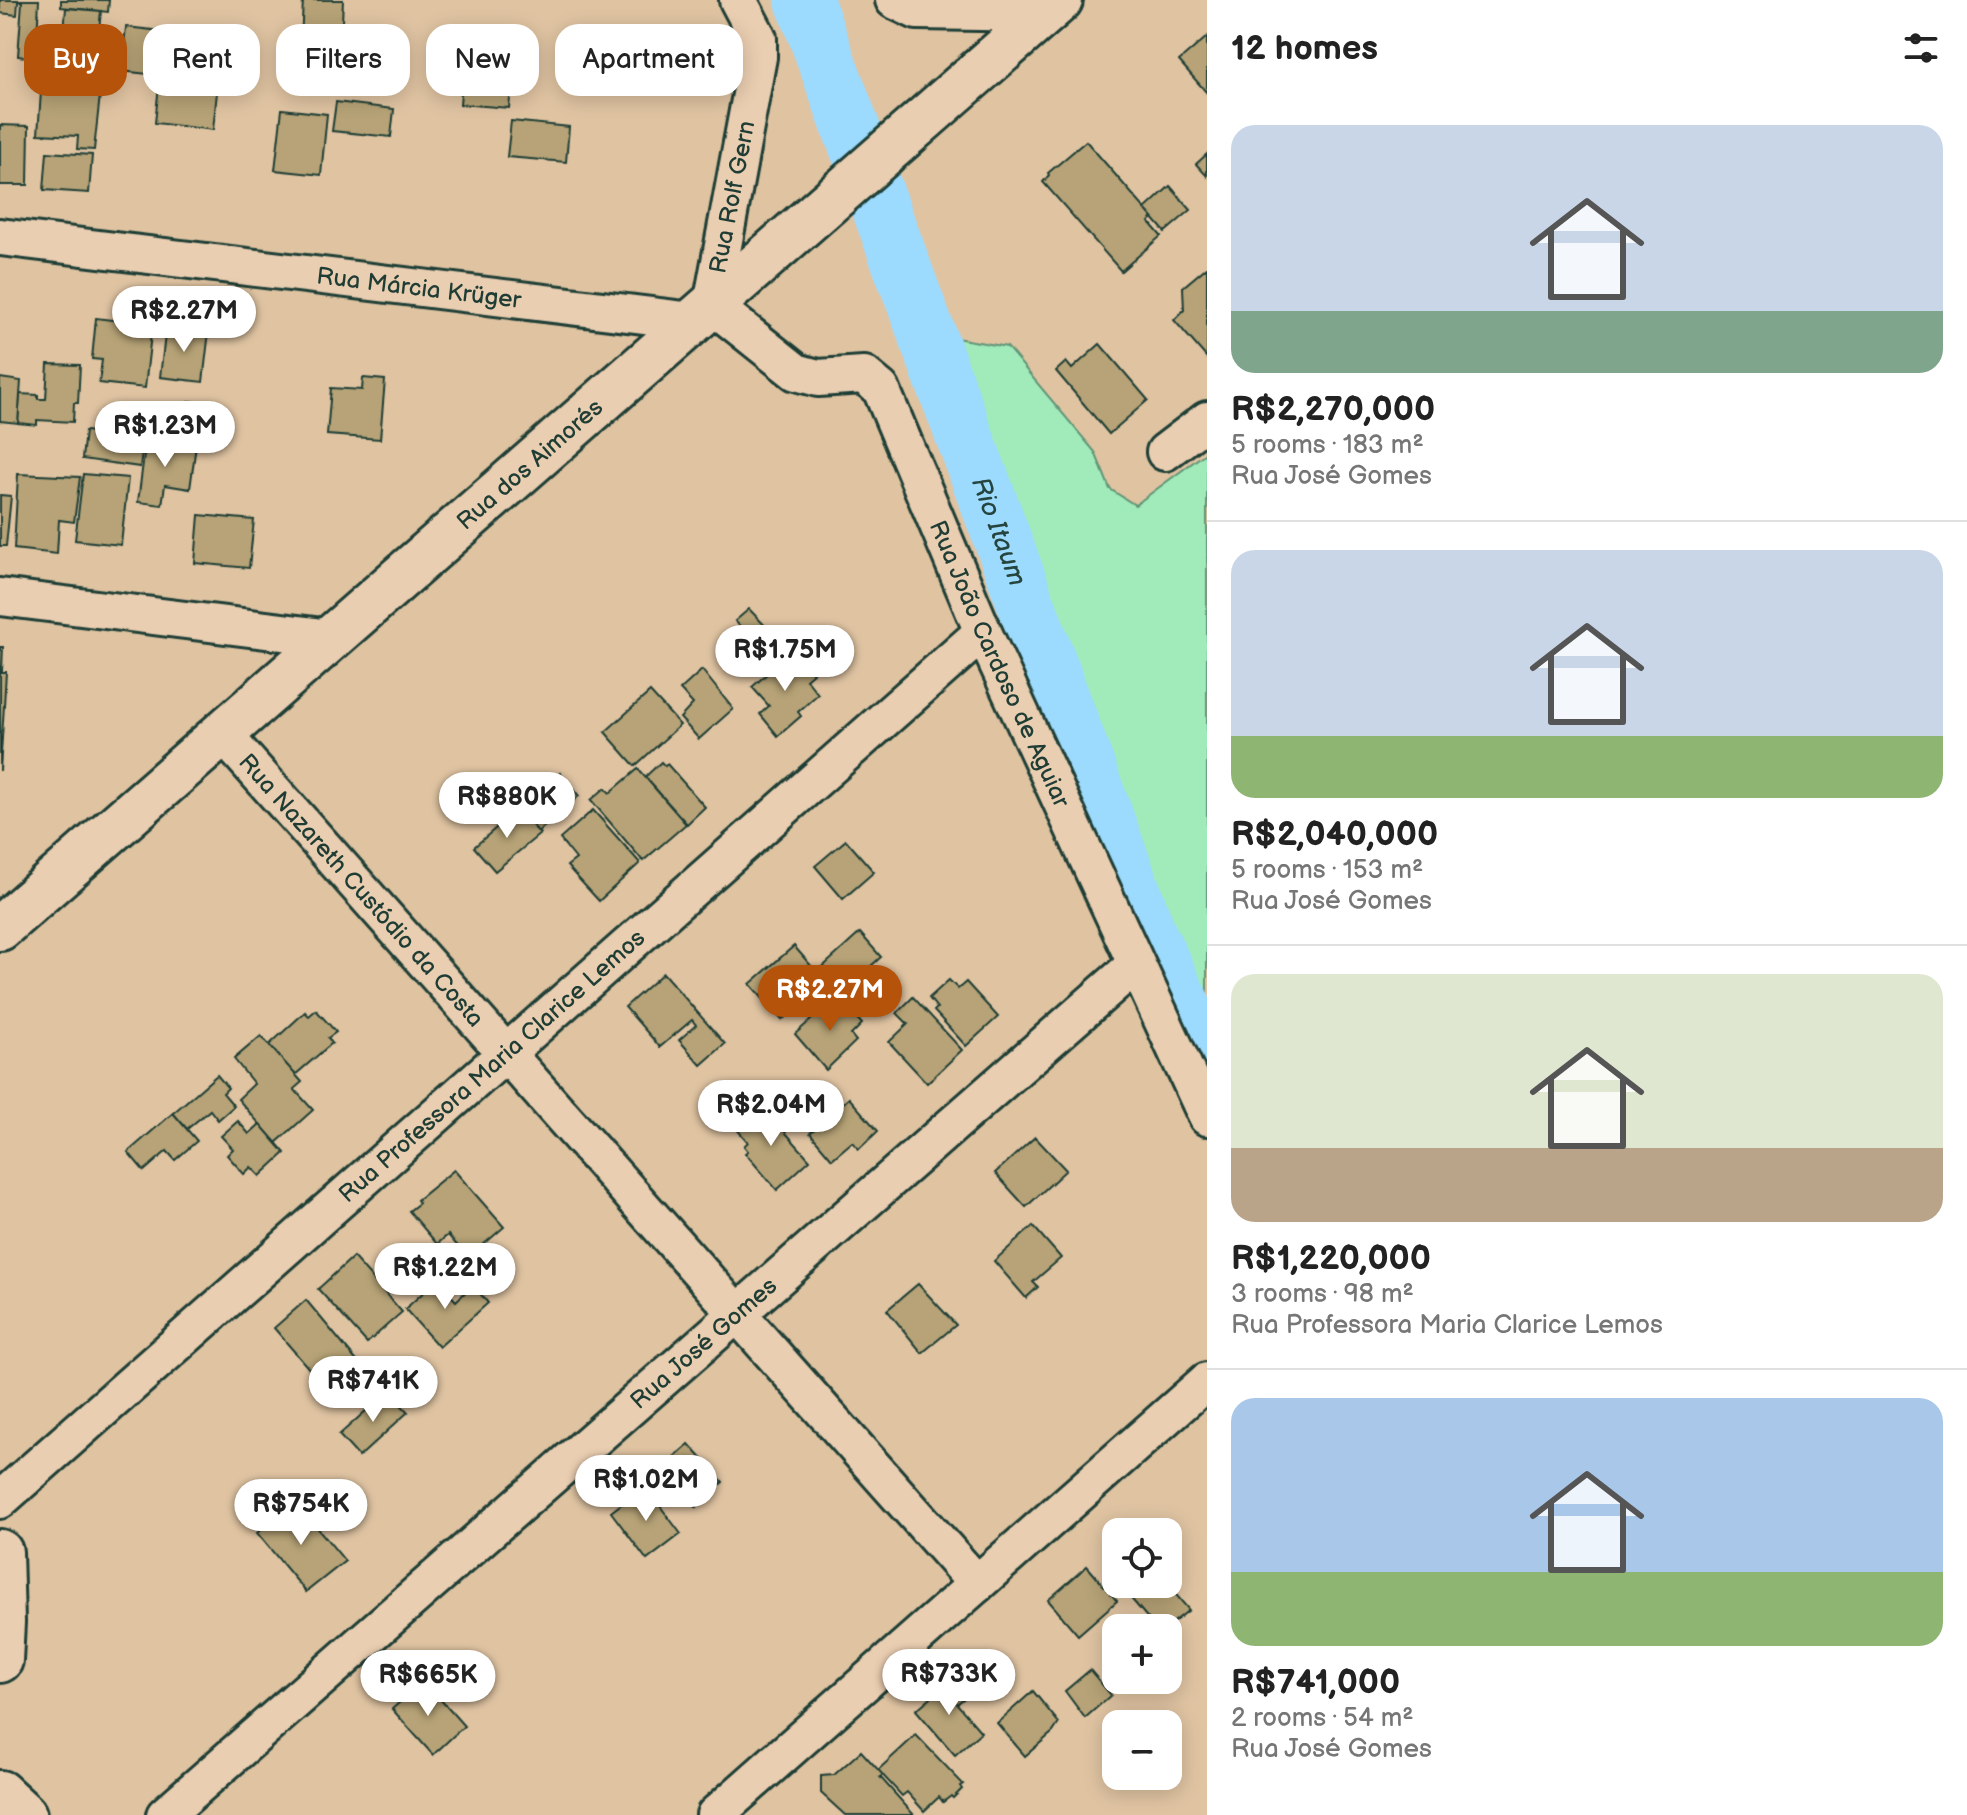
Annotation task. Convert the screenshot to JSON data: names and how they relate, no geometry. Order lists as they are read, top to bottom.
{
  "streets": {
    "street": [
      "Rua Rolf Gern",
      "Rua Márcia Krüger",
      "Rua dos Aimorés",
      "Rua João Cardoso de Aguiar",
      "Rua Nazareth Custódio da Costa",
      "Rua Professora Maria Clarice Lemos",
      "Rua José Gomes"
    ]
  },
  "crossings": [
    ["Rua Rolf Gern", "Rua Márcia Krüger"],
    ["Rua Rolf Gern", "Rua dos Aimorés"],
    ["Rua Rolf Gern", "Rua João Cardoso de Aguiar"],
    ["Rua Márcia Krüger", "Rua dos Aimorés"],
    ["Rua Márcia Krüger", "Rua João Cardoso de Aguiar"],
    ["Rua dos Aimorés", "Rua João Cardoso de Aguiar"],
    ["Rua dos Aimorés", "Rua Nazareth Custódio da Costa"],
    ["Rua João Cardoso de Aguiar", "Rua Professora Maria Clarice Lemos"],
    ["Rua João Cardoso de Aguiar", "Rua José Gomes"],
    ["Rua Nazareth Custódio da Costa", "Rua Professora Maria Clarice Lemos"],
    ["Rua Nazareth Custódio da Costa", "Rua José Gomes"]
  ],
  "water": ["Rio Itaum"],
  "page": {
    "heading": "12 homes",
    "chip": [
      "Buy",
      "Rent",
      "Filters",
      "New",
      "Apartment"
    ],
    "list": [
      {
        "name": "R$2,270,000",
        "note": "5 rooms · 183 m² · Rua José Gomes"
      },
      {
        "name": "R$2,040,000",
        "note": "5 rooms · 153 m² · Rua José Gomes"
      },
      {
        "name": "R$1,220,000",
        "note": "3 rooms · 98 m² · Rua Professora Maria Clarice Lemos"
      },
      {
        "name": "R$741,000",
        "note": "2 rooms · 54 m² · Rua José Gomes"
      }
    ],
    "price": [
      "R$2.27M",
      "R$1.23M",
      "R$1.75M",
      "R$880K",
      "R$2.27M",
      "R$2.04M",
      "R$1.22M",
      "R$741K",
      "R$1.02M",
      "R$754K",
      "R$733K",
      "R$665K"
    ],
    "map_buttons": ["+", "−"]
  }
}
